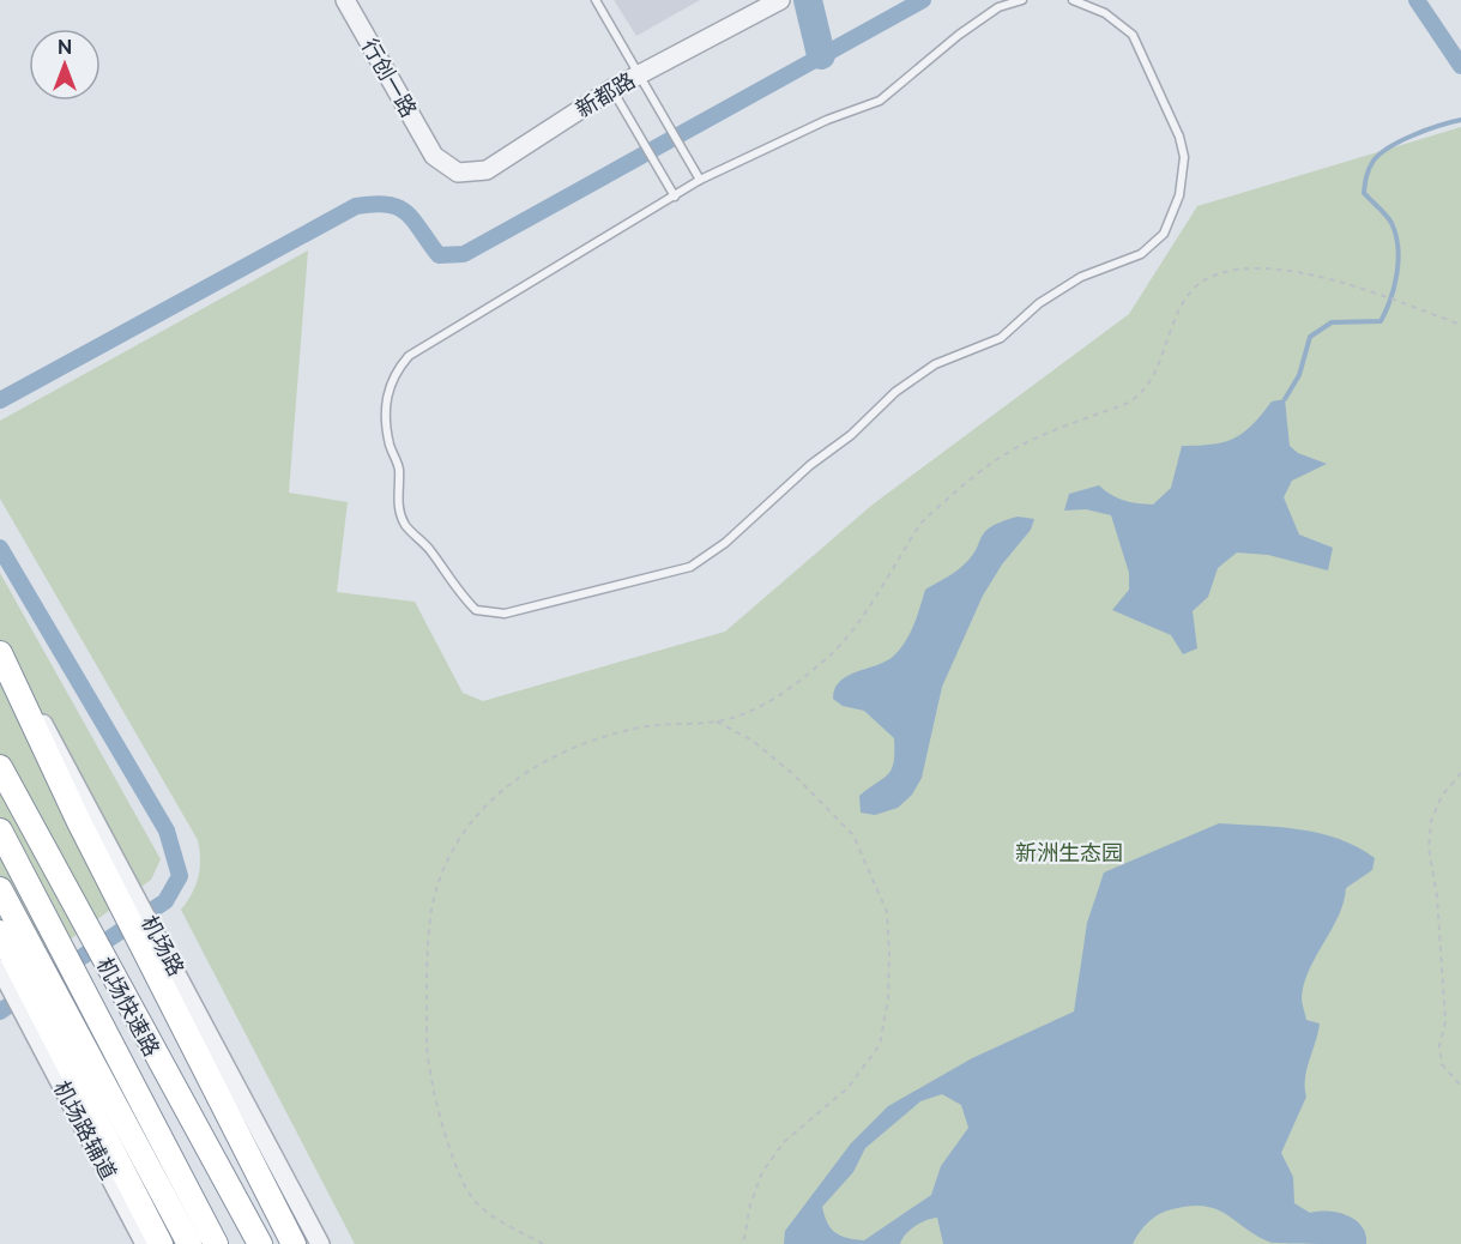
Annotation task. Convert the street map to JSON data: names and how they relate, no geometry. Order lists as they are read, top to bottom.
{
  "streets": {
    "highway": ["机场快速路"],
    "street": [
      "行创一路",
      "新都路",
      "机场路",
      "机场路辅道"
    ]
  },
  "crossings": [
    ["行创一路", "新都路"]
  ],
  "parks": ["新洲生态园"],
  "north": "top"
}
